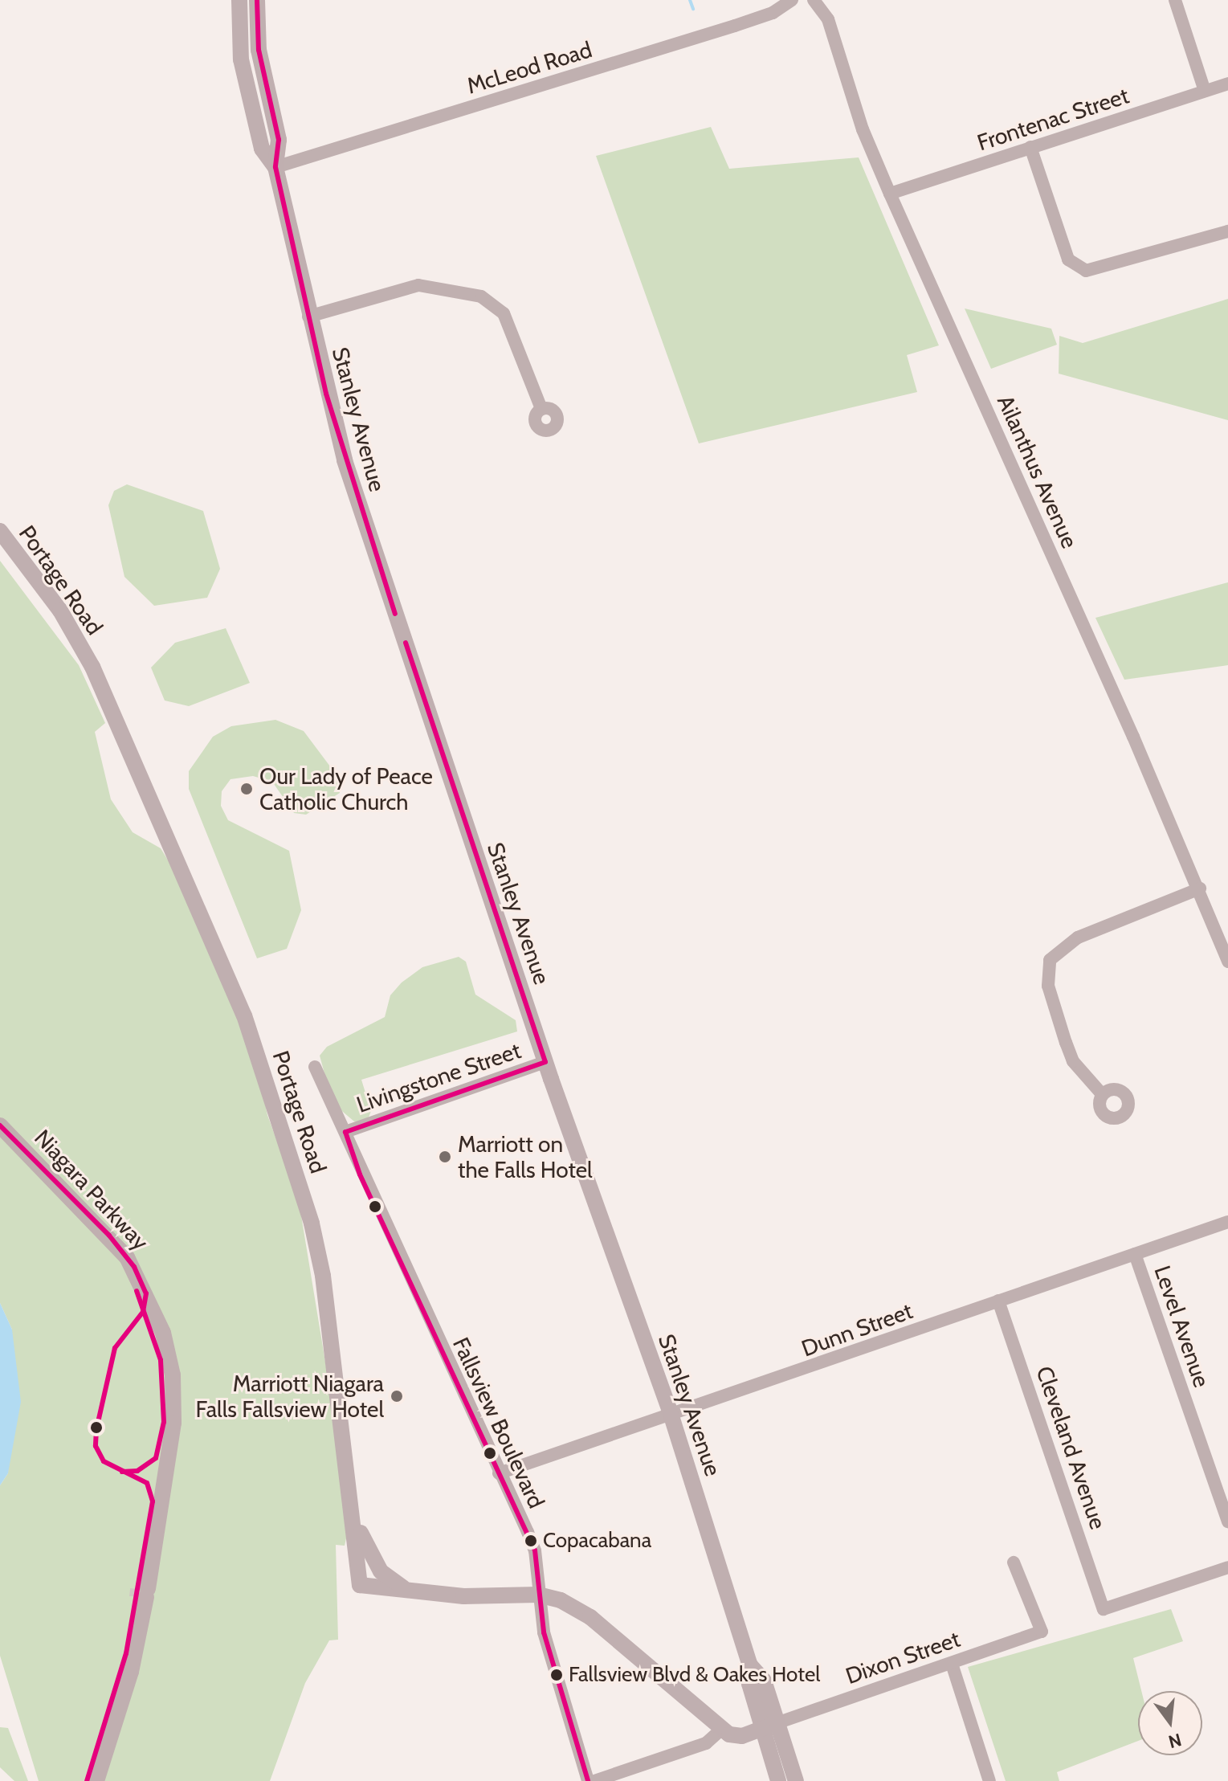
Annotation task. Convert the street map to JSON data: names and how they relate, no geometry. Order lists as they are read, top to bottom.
{
  "streets": {
    "main road": ["Stanley Avenue", "Portage Road", "Niagara Parkway"],
    "street": [
      "McLeod Road",
      "Frontenac Street",
      "Ailanthus Avenue",
      "Livingstone Street",
      "Level Avenue",
      "Dunn Street",
      "Fallsview Boulevard",
      "Cleveland Avenue",
      "Dixon Street"
    ]
  },
  "crossings": [
    ["McLeod Road", "Stanley Avenue"],
    ["Frontenac Street", "Ailanthus Avenue"],
    ["Stanley Avenue", "Livingstone Street"],
    ["Stanley Avenue", "Dunn Street"],
    ["Stanley Avenue", "Dixon Street"],
    ["Portage Road", "Fallsview Boulevard"],
    ["Livingstone Street", "Fallsview Boulevard"],
    ["Level Avenue", "Dunn Street"],
    ["Dunn Street", "Fallsview Boulevard"],
    ["Dunn Street", "Cleveland Avenue"]
  ],
  "places": [
    "Our Lady of Peace Catholic Church",
    "Marriott on the Falls Hotel",
    "Marriott Niagara Falls Fallsview Hotel",
    "Copacabana",
    "Fallsview Blvd & Oakes Hotel"
  ],
  "north": "bottom"
}
